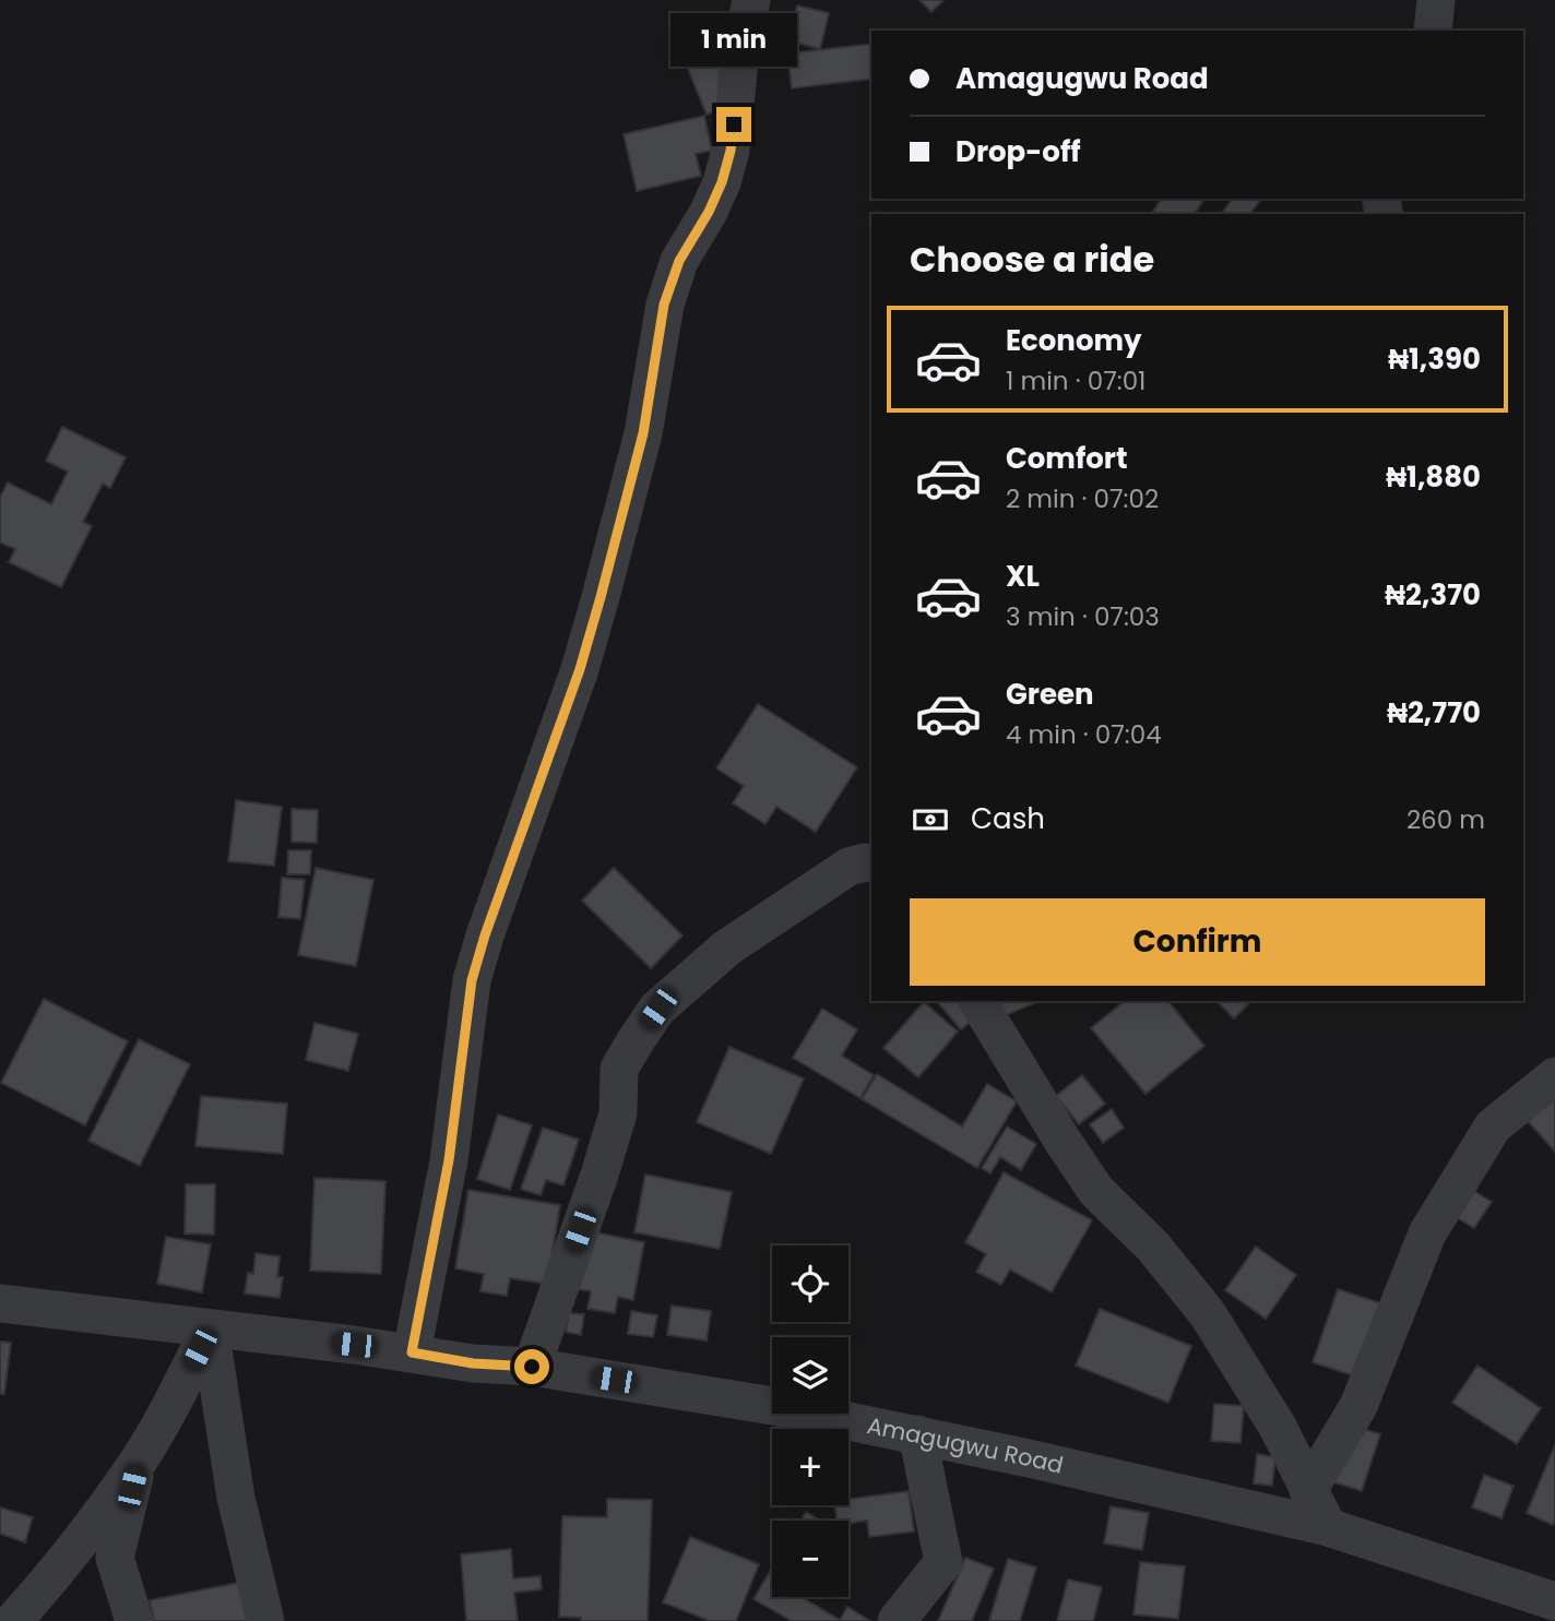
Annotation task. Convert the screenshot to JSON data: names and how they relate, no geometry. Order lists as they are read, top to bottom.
{
  "streets": {
    "street": ["Amagugwu Road"]
  },
  "page": {
    "bubble": "1 min",
    "banner": ["Amagugwu Road", "Drop-off"],
    "heading": "Choose a ride",
    "list": [
      {
        "name": "Economy",
        "note": "1 min · 07:01",
        "value": "₦1,390"
      },
      {
        "name": "Comfort",
        "note": "2 min · 07:02",
        "value": "₦1,880"
      },
      {
        "name": "XL",
        "note": "3 min · 07:03",
        "value": "₦2,370"
      },
      {
        "name": "Green",
        "note": "4 min · 07:04",
        "value": "₦2,770"
      }
    ],
    "pay": ["Cash", "260 m"],
    "buttons": "Confirm",
    "map_buttons": ["+", "−"]
  }
}
